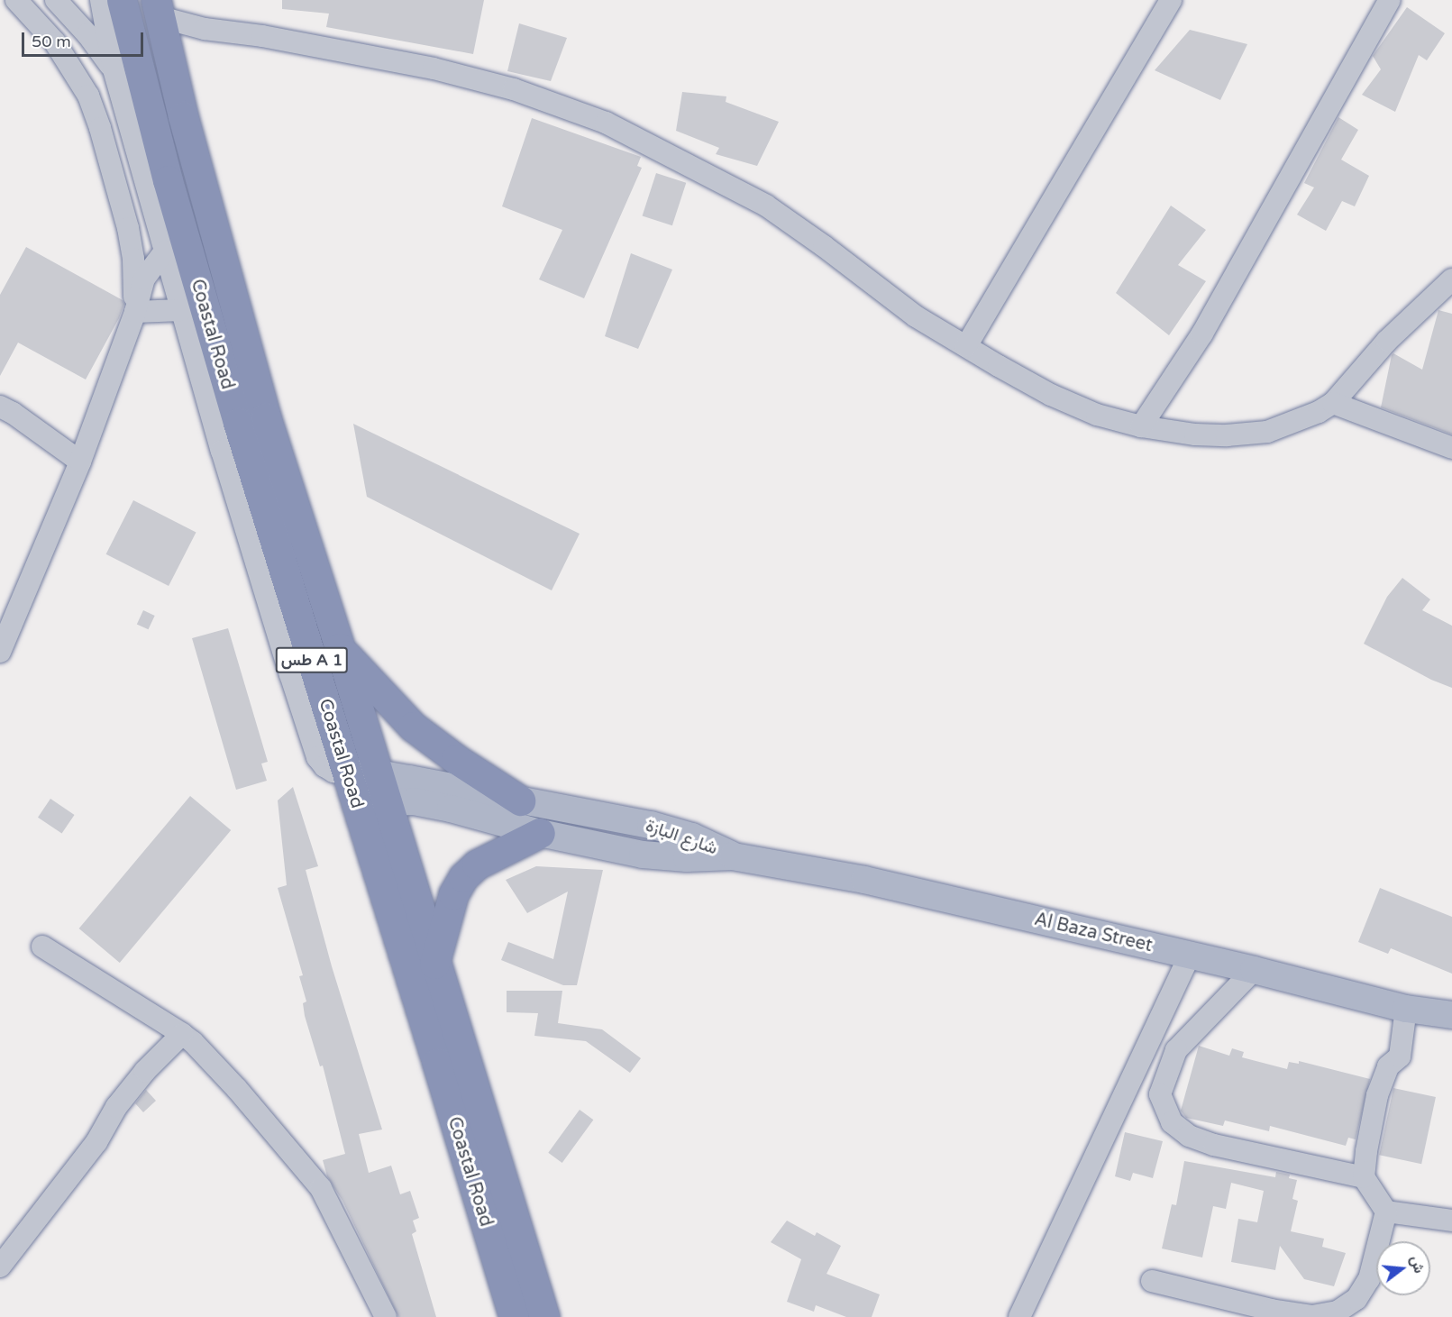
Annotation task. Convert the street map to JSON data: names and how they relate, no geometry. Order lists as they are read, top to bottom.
{
  "streets": {
    "highway": ["Coastal Road", "طس A 1"],
    "main road": ["شارع البازة", "Al Baza Street"]
  },
  "crossings": [
    ["Coastal Road", "شارع البازة"],
    ["شارع البازة", "Al Baza Street"]
  ],
  "scale_bar": "50 m",
  "north": "right"
}
